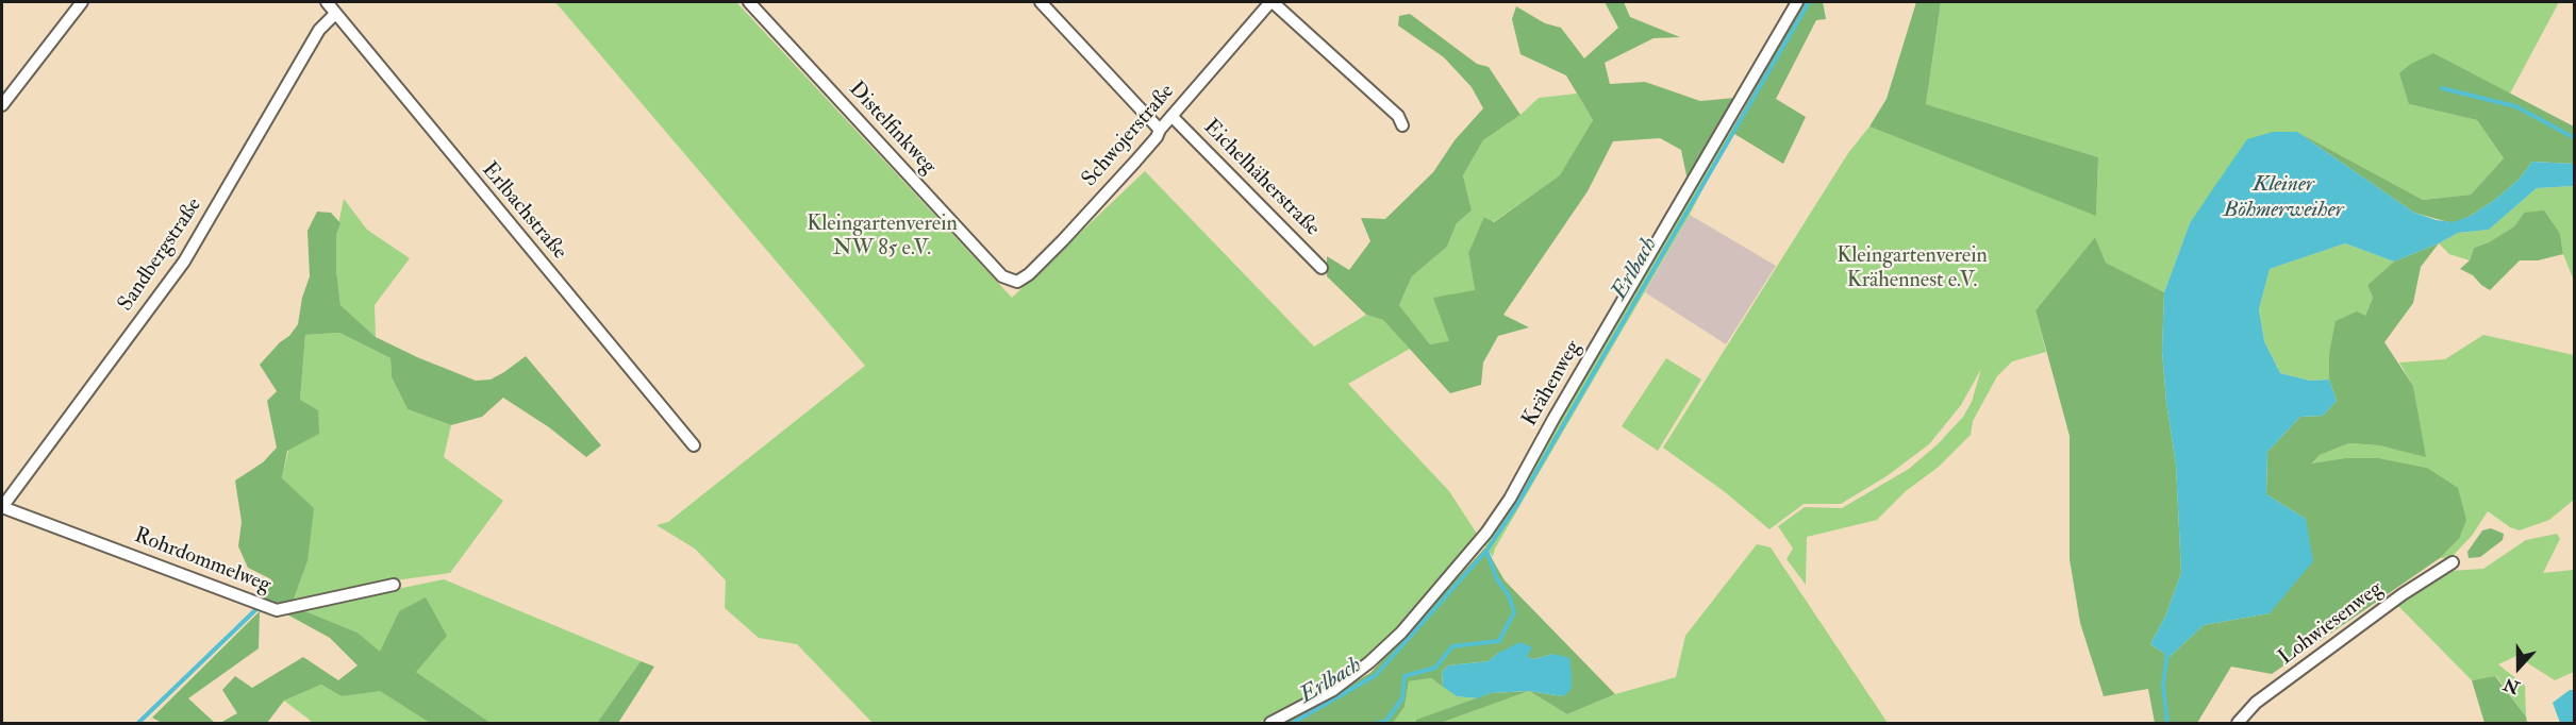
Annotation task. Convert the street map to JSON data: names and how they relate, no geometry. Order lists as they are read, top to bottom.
{
  "streets": {
    "street": [
      "Distelfinkweg",
      "Schwojerstraße",
      "Eichelhäherstraße",
      "Erlbachstraße",
      "Sandbergstraße",
      "Krähenweg",
      "Rohrdommelweg",
      "Lohwiesenweg"
    ]
  },
  "crossings": [
    ["Distelfinkweg", "Schwojerstraße"],
    ["Schwojerstraße", "Eichelhäherstraße"],
    ["Erlbachstraße", "Sandbergstraße"],
    ["Sandbergstraße", "Rohrdommelweg"]
  ],
  "water": ["Kleiner Böhmerweiher", "Erlbach"],
  "parks": ["Kleingartenverein NW 85 e.V.", "Kleingartenverein Krähennest e.V."],
  "north": "bottom"
}
